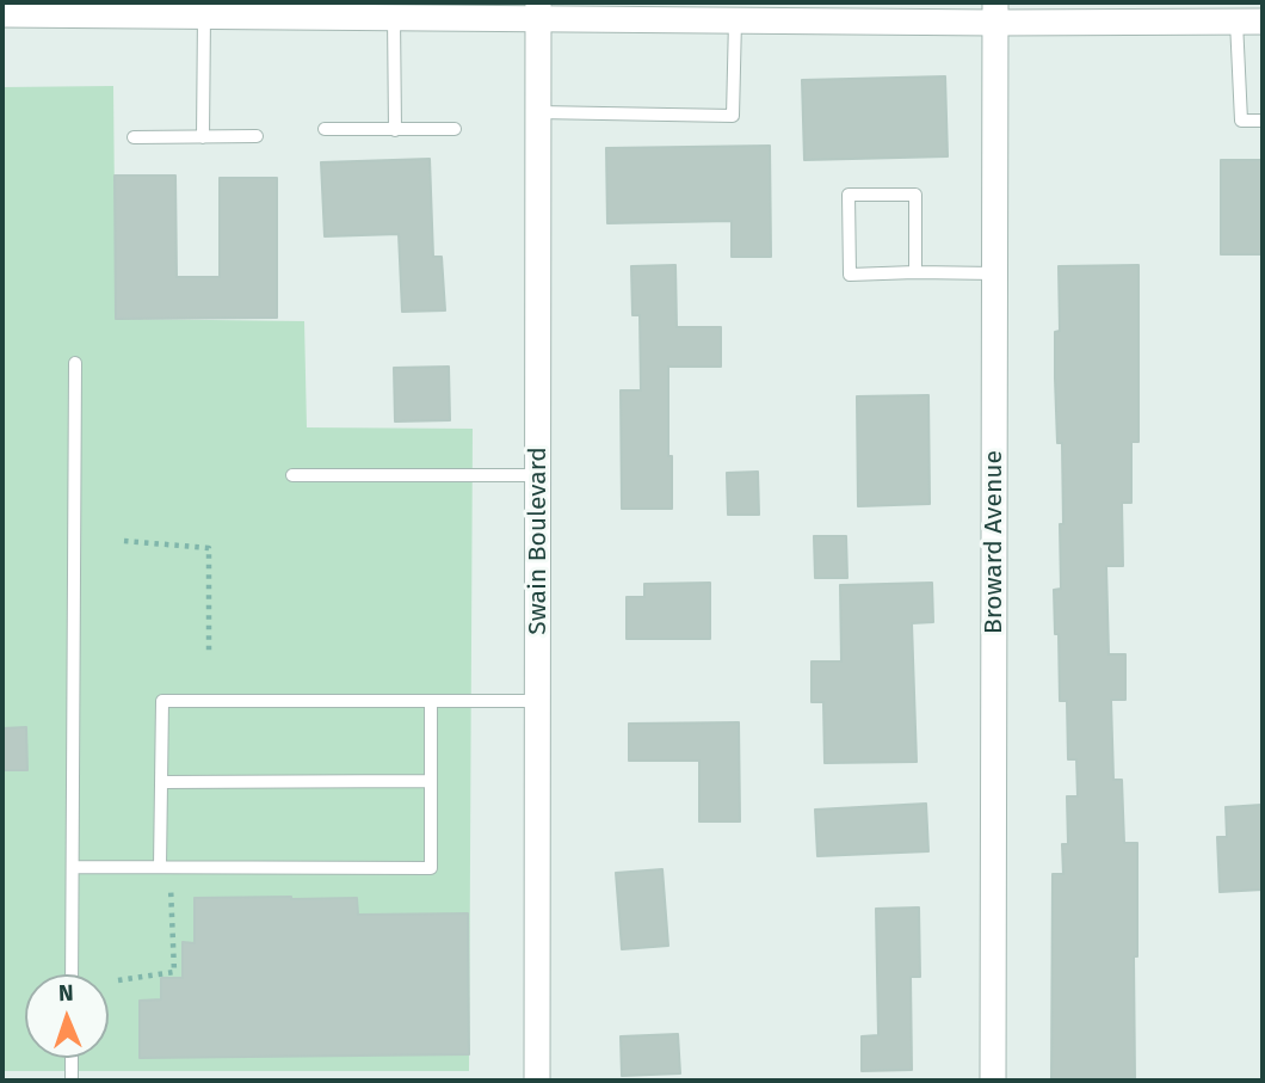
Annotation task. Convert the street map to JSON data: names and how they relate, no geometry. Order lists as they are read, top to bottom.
{
  "streets": {
    "street": ["Swain Boulevard", "Broward Avenue"]
  },
  "north": "top"
}
